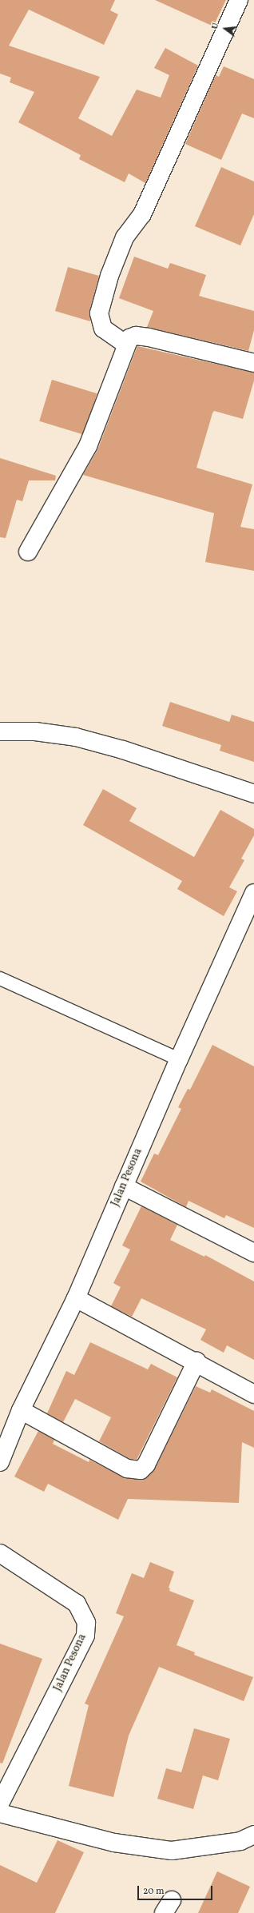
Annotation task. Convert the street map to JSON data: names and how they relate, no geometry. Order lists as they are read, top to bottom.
{
  "streets": {
    "street": ["Jalan Pesona"]
  },
  "scale_bar": "20 m",
  "north": "left"
}
